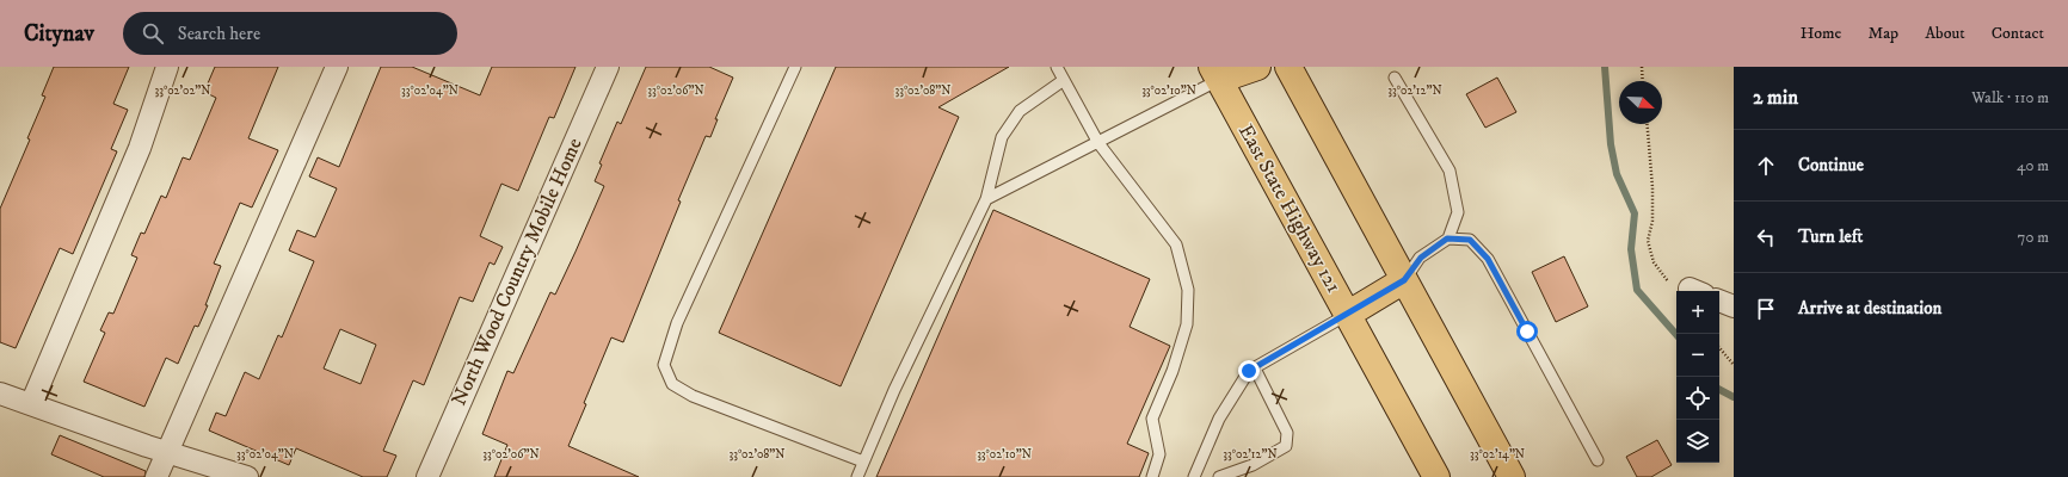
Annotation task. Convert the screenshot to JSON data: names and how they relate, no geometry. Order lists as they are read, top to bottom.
{
  "streets": {
    "main road": ["East State Highway 121"],
    "street": ["North Wood Country Mobile Home"]
  },
  "north": "bottom right",
  "page": {
    "header": "Citynav",
    "search": "Search here",
    "nav": [
      "Home",
      "Map",
      "About",
      "Contact"
    ],
    "heading": ["2 min", "Walk · 110 m"],
    "list": [
      ["Continue", "40 m"],
      ["Turn left", "70 m"],
      "Arrive at destination"
    ],
    "map_buttons": ["+", "−"]
  },
  "coordinates": [
    "33°02'02\"N",
    "33°02'04\"N",
    "33°02'06\"N",
    "33°02'08\"N",
    "33°02'10\"N",
    "33°02'12\"N",
    "33°02'14\"N"
  ]
}
